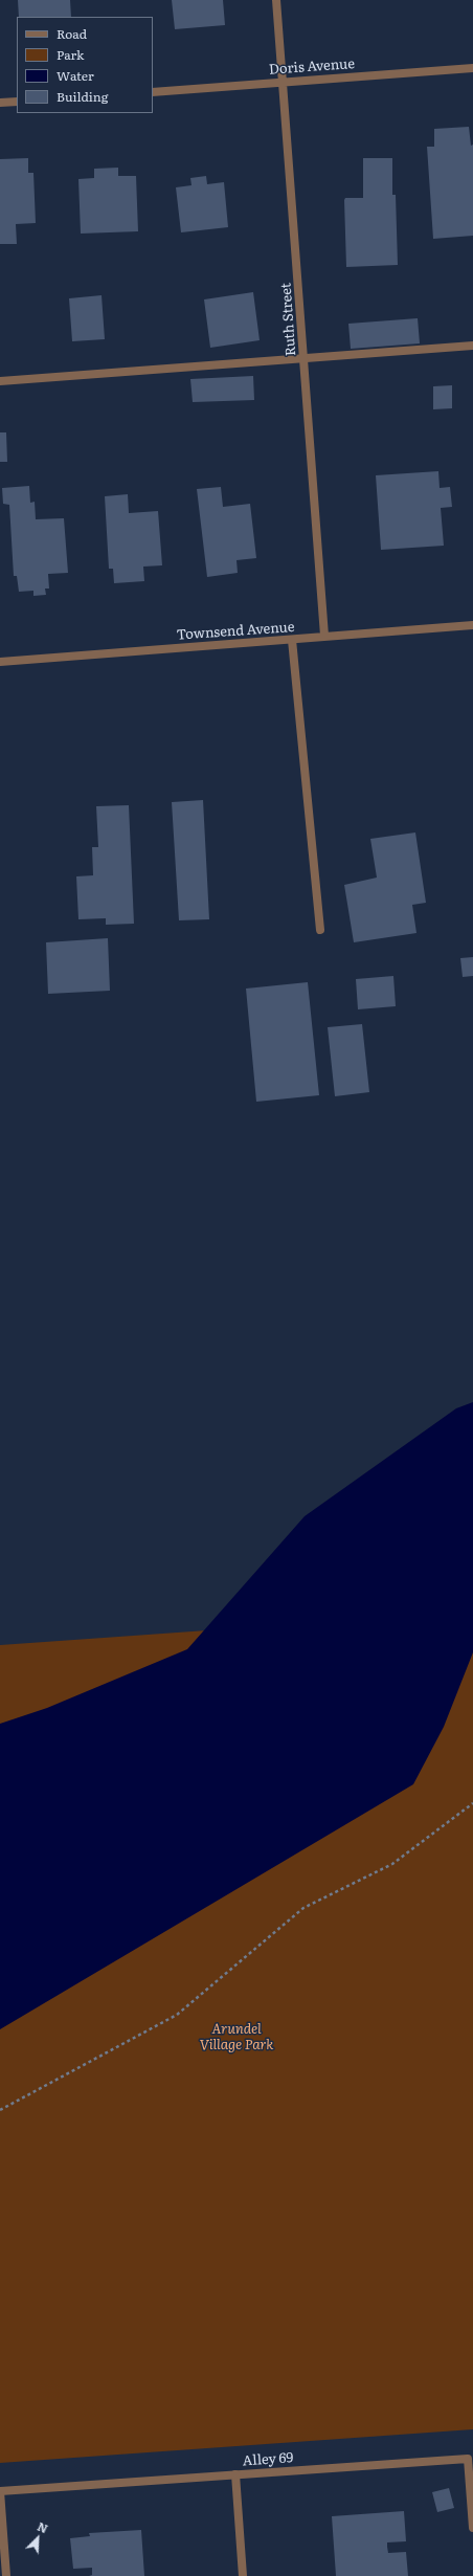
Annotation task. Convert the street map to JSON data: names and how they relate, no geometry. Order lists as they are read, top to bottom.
{
  "streets": {
    "street": [
      "Doris Avenue",
      "Ruth Street",
      "Townsend Avenue",
      "Alley 69"
    ]
  },
  "crossings": [
    ["Doris Avenue", "Ruth Street"],
    ["Ruth Street", "Townsend Avenue"]
  ],
  "parks": ["Arundel Village Park"],
  "legend": [
    "Road",
    "Park",
    "Water",
    "Building"
  ],
  "north": "top right"
}
